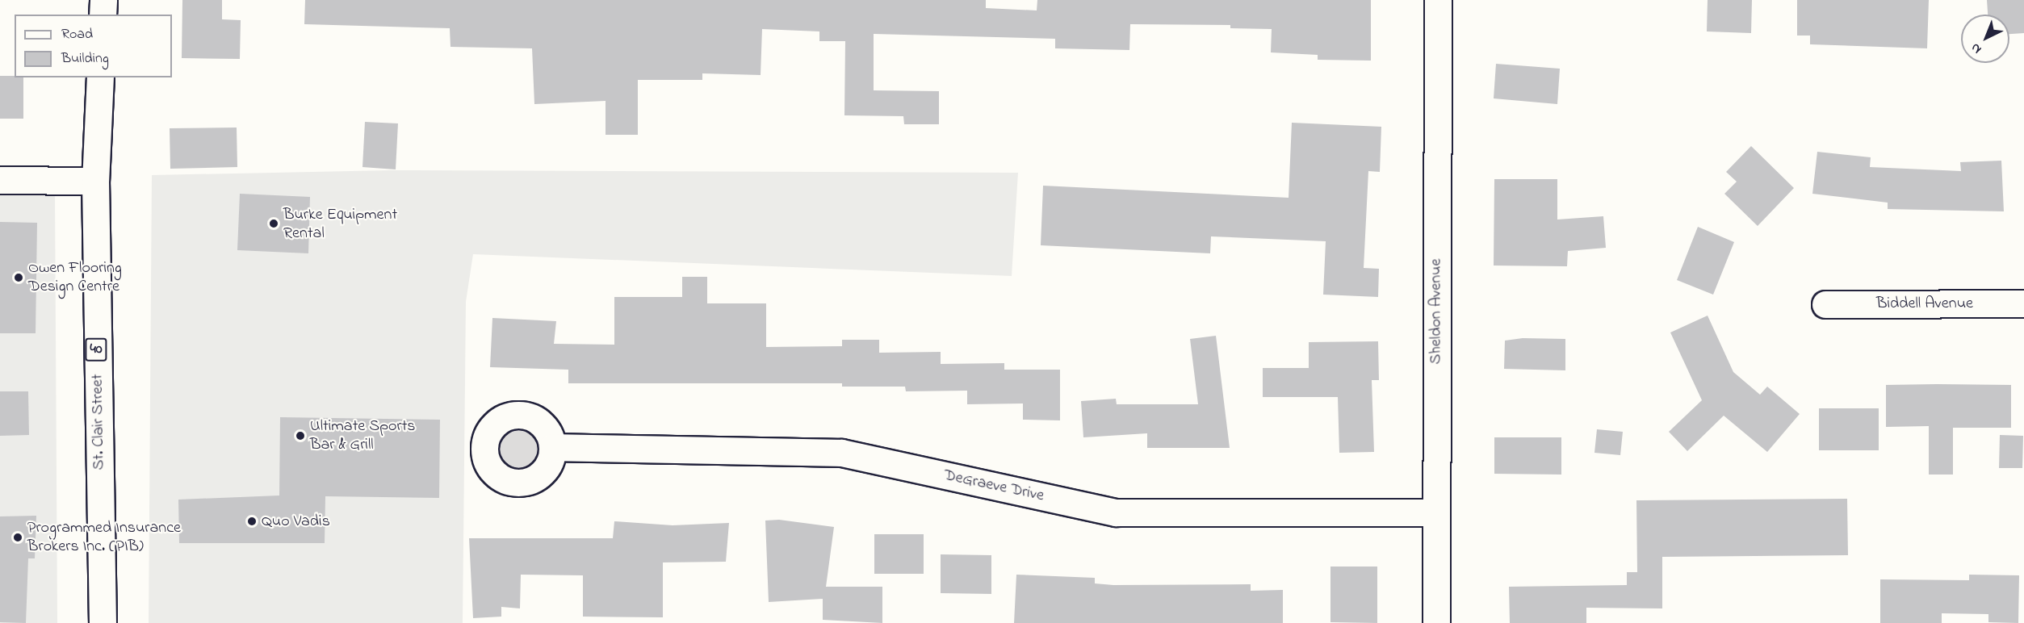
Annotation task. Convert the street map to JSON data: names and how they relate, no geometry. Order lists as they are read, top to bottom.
{
  "streets": {
    "street": [
      "Biddell Avenue",
      "Sheldon Avenue",
      "40",
      "St. Clair Street",
      "DeGraeve Drive"
    ]
  },
  "crossings": [
    ["Sheldon Avenue", "DeGraeve Drive"]
  ],
  "places": [
    "Burke Equipment Rental",
    "Owen Flooring Design Centre",
    "Ultimate Sports Bar & Grill",
    "Quo Vadis",
    "Programmed Insurance Brokers Inc. (PIB)"
  ],
  "legend": ["Road", "Building"],
  "north": "bottom left"
}
